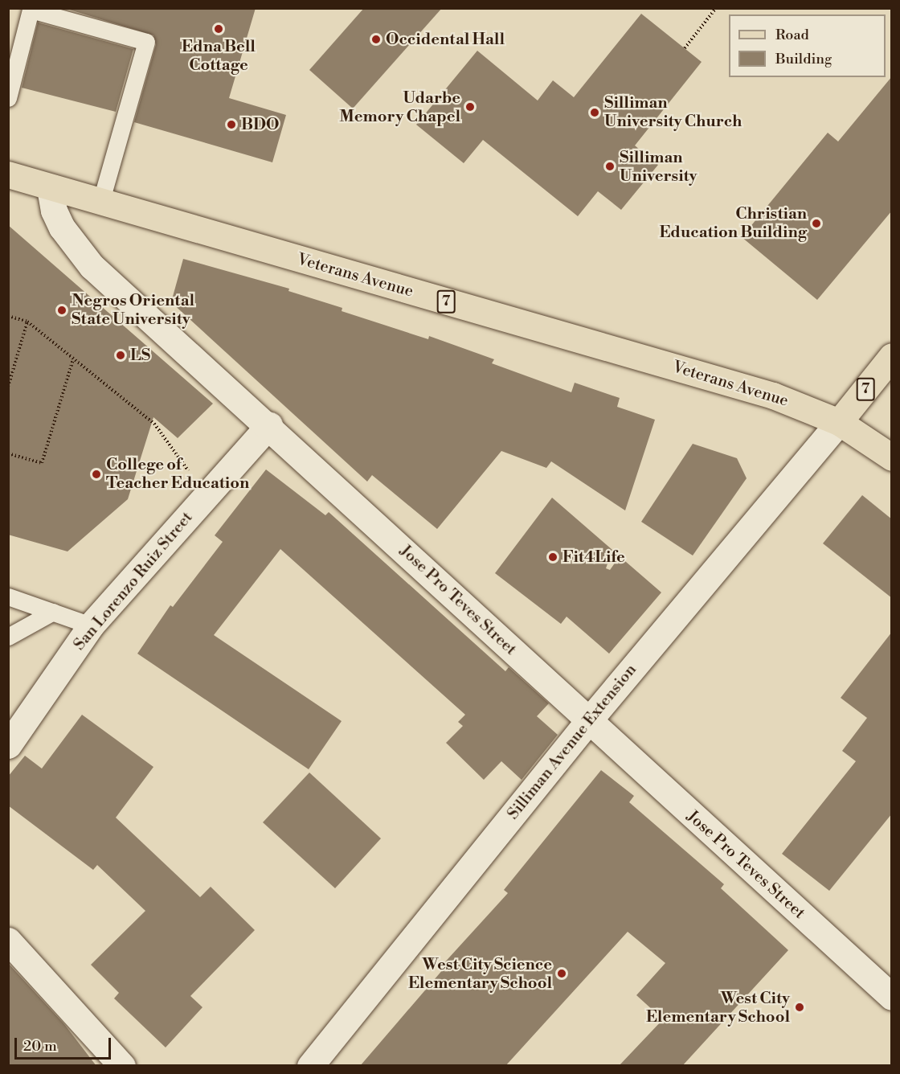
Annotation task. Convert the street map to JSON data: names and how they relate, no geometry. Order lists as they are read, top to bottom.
{
  "streets": {
    "main road": ["Veterans Avenue", "7"],
    "street": ["San Lorenzo Ruiz Street", "Jose Pro Teves Street", "Silliman Avenue Extension"]
  },
  "crossings": [
    ["Veterans Avenue", "7"],
    ["Veterans Avenue", "Jose Pro Teves Street"],
    ["Veterans Avenue", "Silliman Avenue Extension"],
    ["7", "Silliman Avenue Extension"],
    ["San Lorenzo Ruiz Street", "Jose Pro Teves Street"],
    ["Jose Pro Teves Street", "Silliman Avenue Extension"]
  ],
  "places": [
    "Edna Bell Cottage",
    "Occidental Hall",
    "Udarbe Memory Chapel",
    "Silliman University Church",
    "BDO",
    "Silliman University",
    "Christian Education Building",
    "Negros Oriental State University",
    "LS",
    "College of Teacher Education",
    "Fit4Life",
    "West City Science Elementary School",
    "West City Elementary School"
  ],
  "legend": ["Road", "Building"],
  "scale_bar": "20 m"
}
